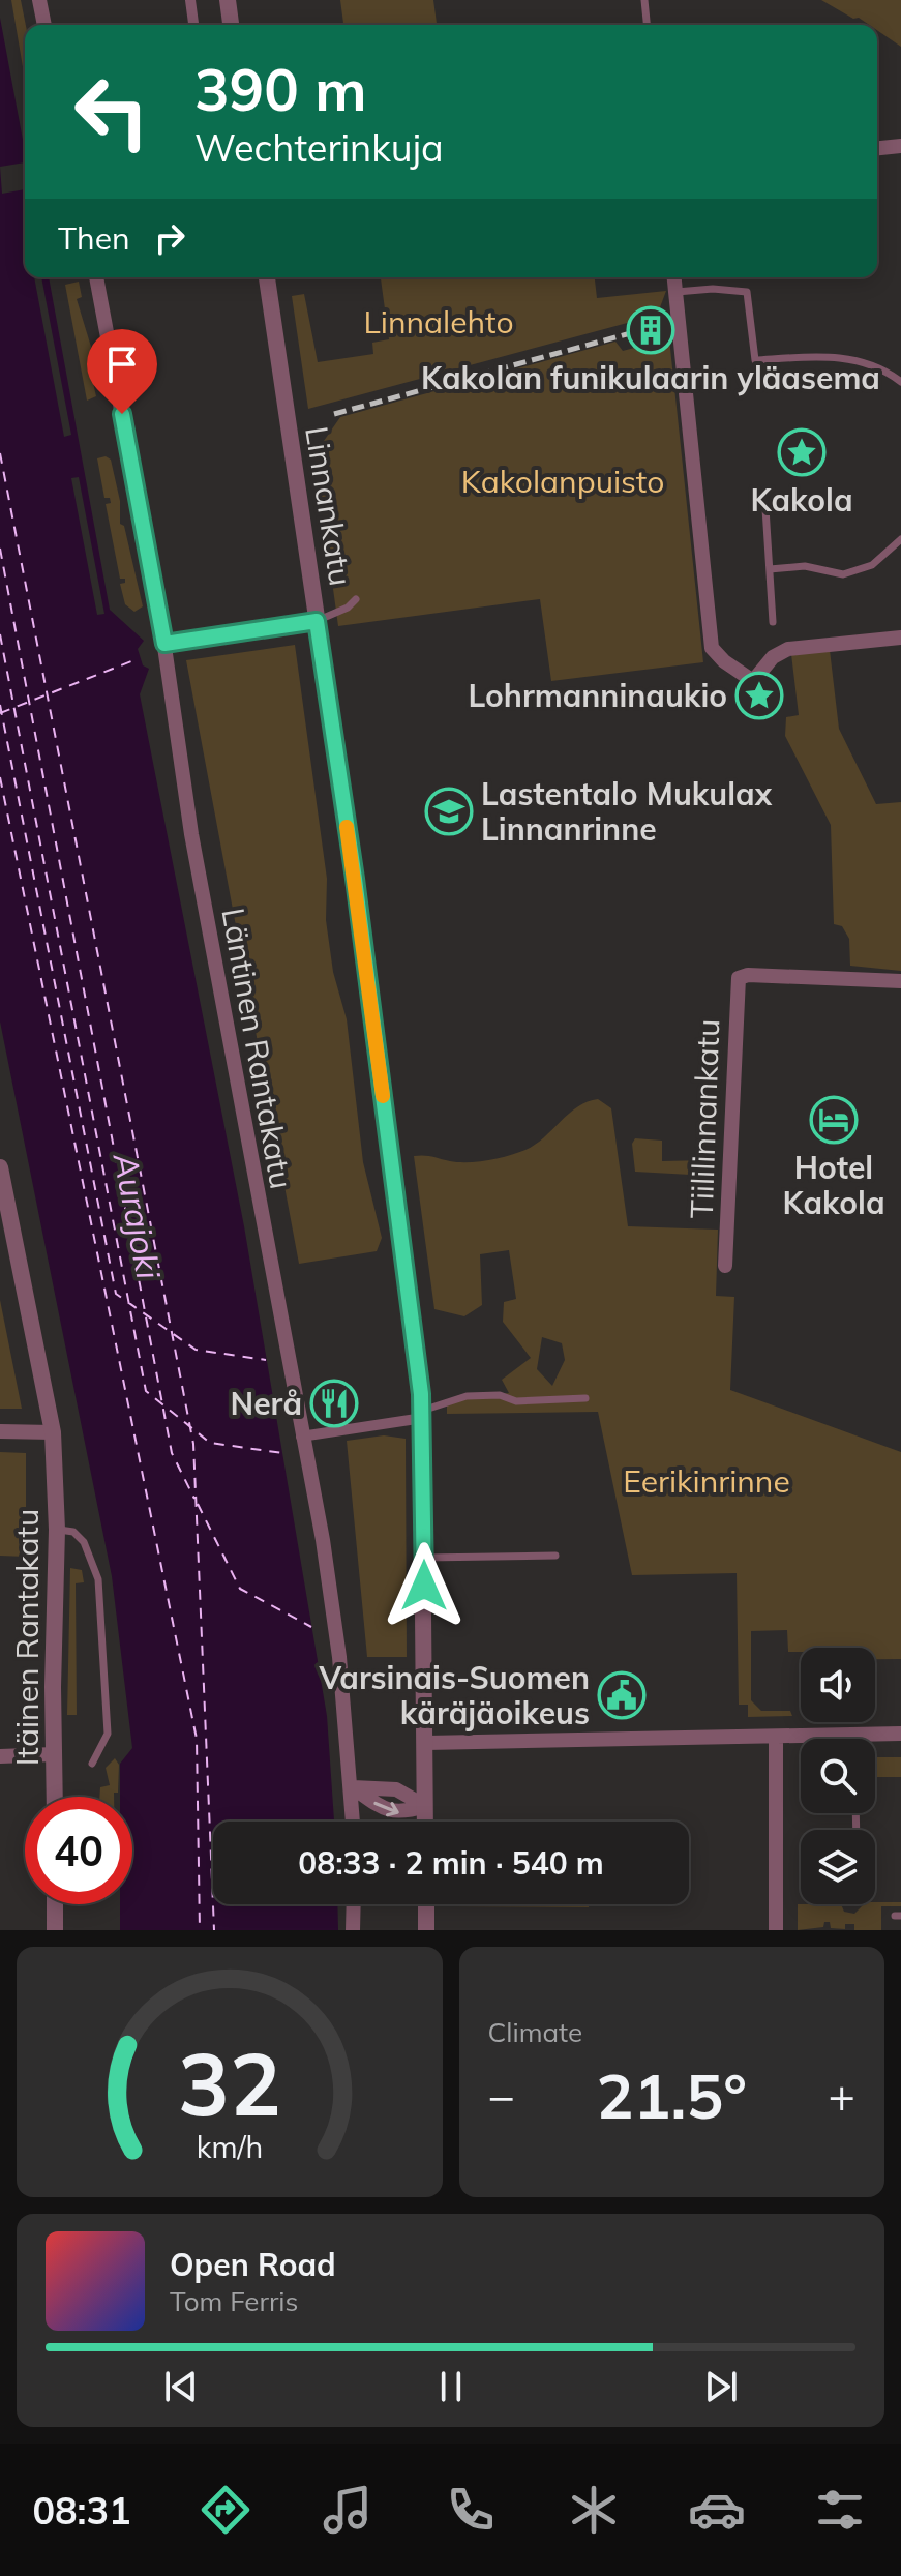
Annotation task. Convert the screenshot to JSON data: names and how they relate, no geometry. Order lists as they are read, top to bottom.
{
  "streets": {
    "street": [
      "Linnankatu",
      "Läntinen Rantakatu",
      "Tiililinnankatu",
      "Itäinen Rantakatu"
    ]
  },
  "water": ["Aurajoki"],
  "parks": ["Linnalehto", "Kakolanpuisto", "Eerikinrinne"],
  "places": {
    "building": ["Kakolan funikulaarin yläasema"],
    "place": ["Kakola", "Lohrmanninaukio"],
    "school or university": ["Lastentalo Mukulax Linnanrinne"],
    "hotel": ["Hotel Kakola"],
    "restaurant": ["Nerå"],
    "public building": ["Varsinais-Suomen käräjäoikeus"]
  },
  "page": {
    "turn": ["390 m", "Wechterinkuja"],
    "then": "Then",
    "limit": "40",
    "trip": "08:33 · 2 min · 540 m",
    "tile": "Climate",
    "heat": ["−", "21.5°", "+"],
    "song": ["Open Road", "Tom Ferris"],
    "tabs": "08:31",
    "gauge": ["32", "km/h"]
  }
}
